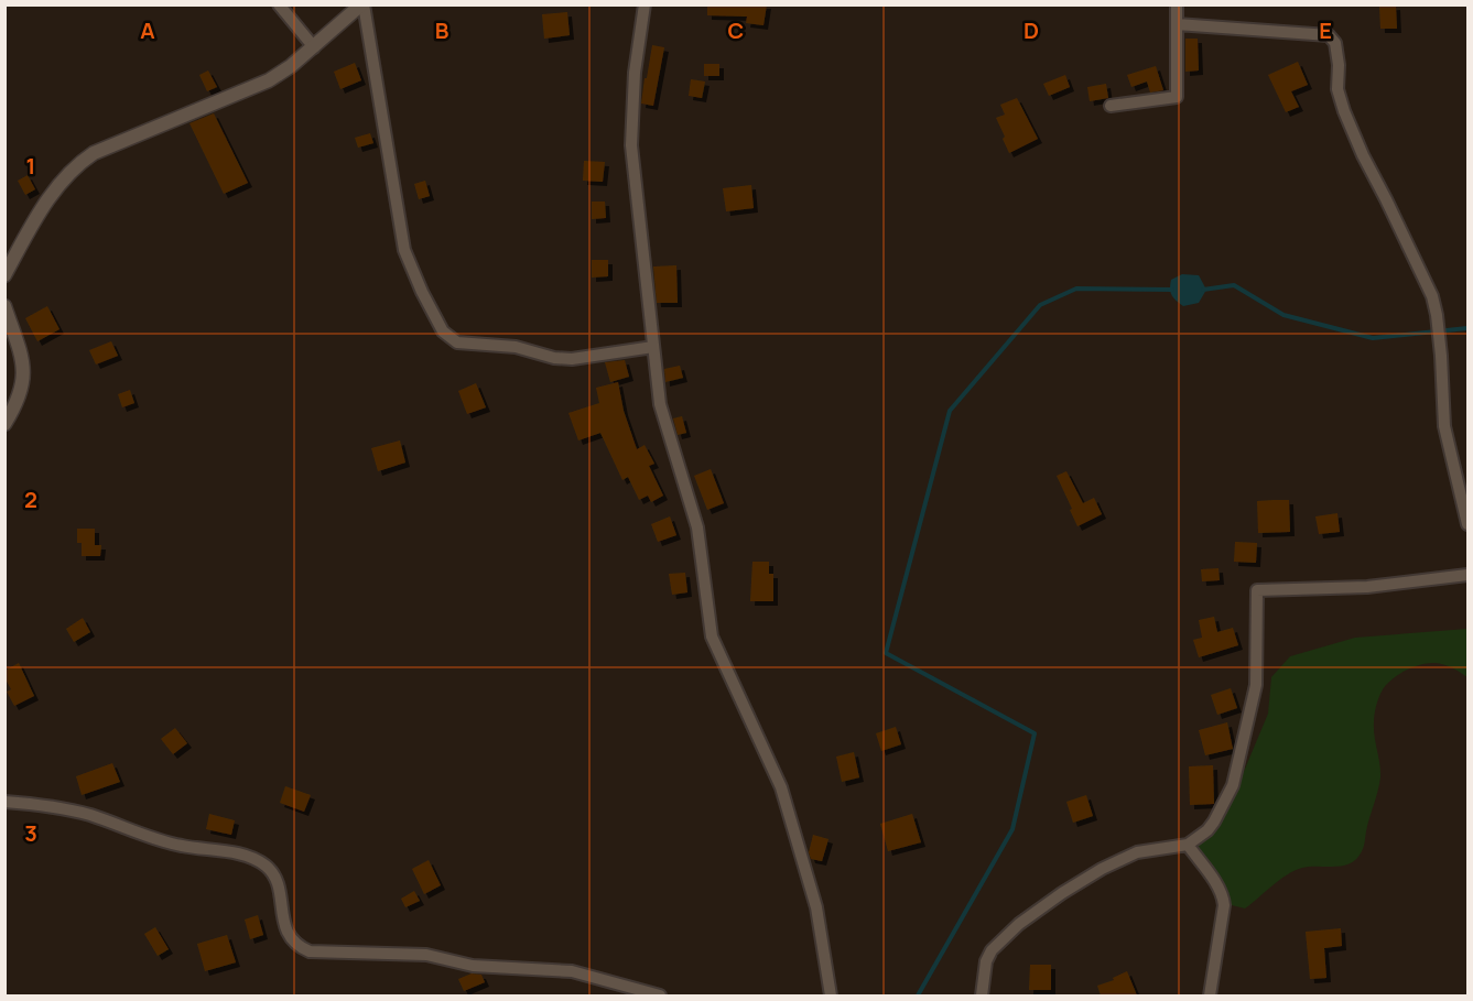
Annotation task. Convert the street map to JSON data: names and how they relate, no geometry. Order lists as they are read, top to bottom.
{
  "grid": {
    "columns": [
      "A",
      "B",
      "C",
      "D",
      "E"
    ],
    "rows": ["1", "2", "3"]
  }
}
